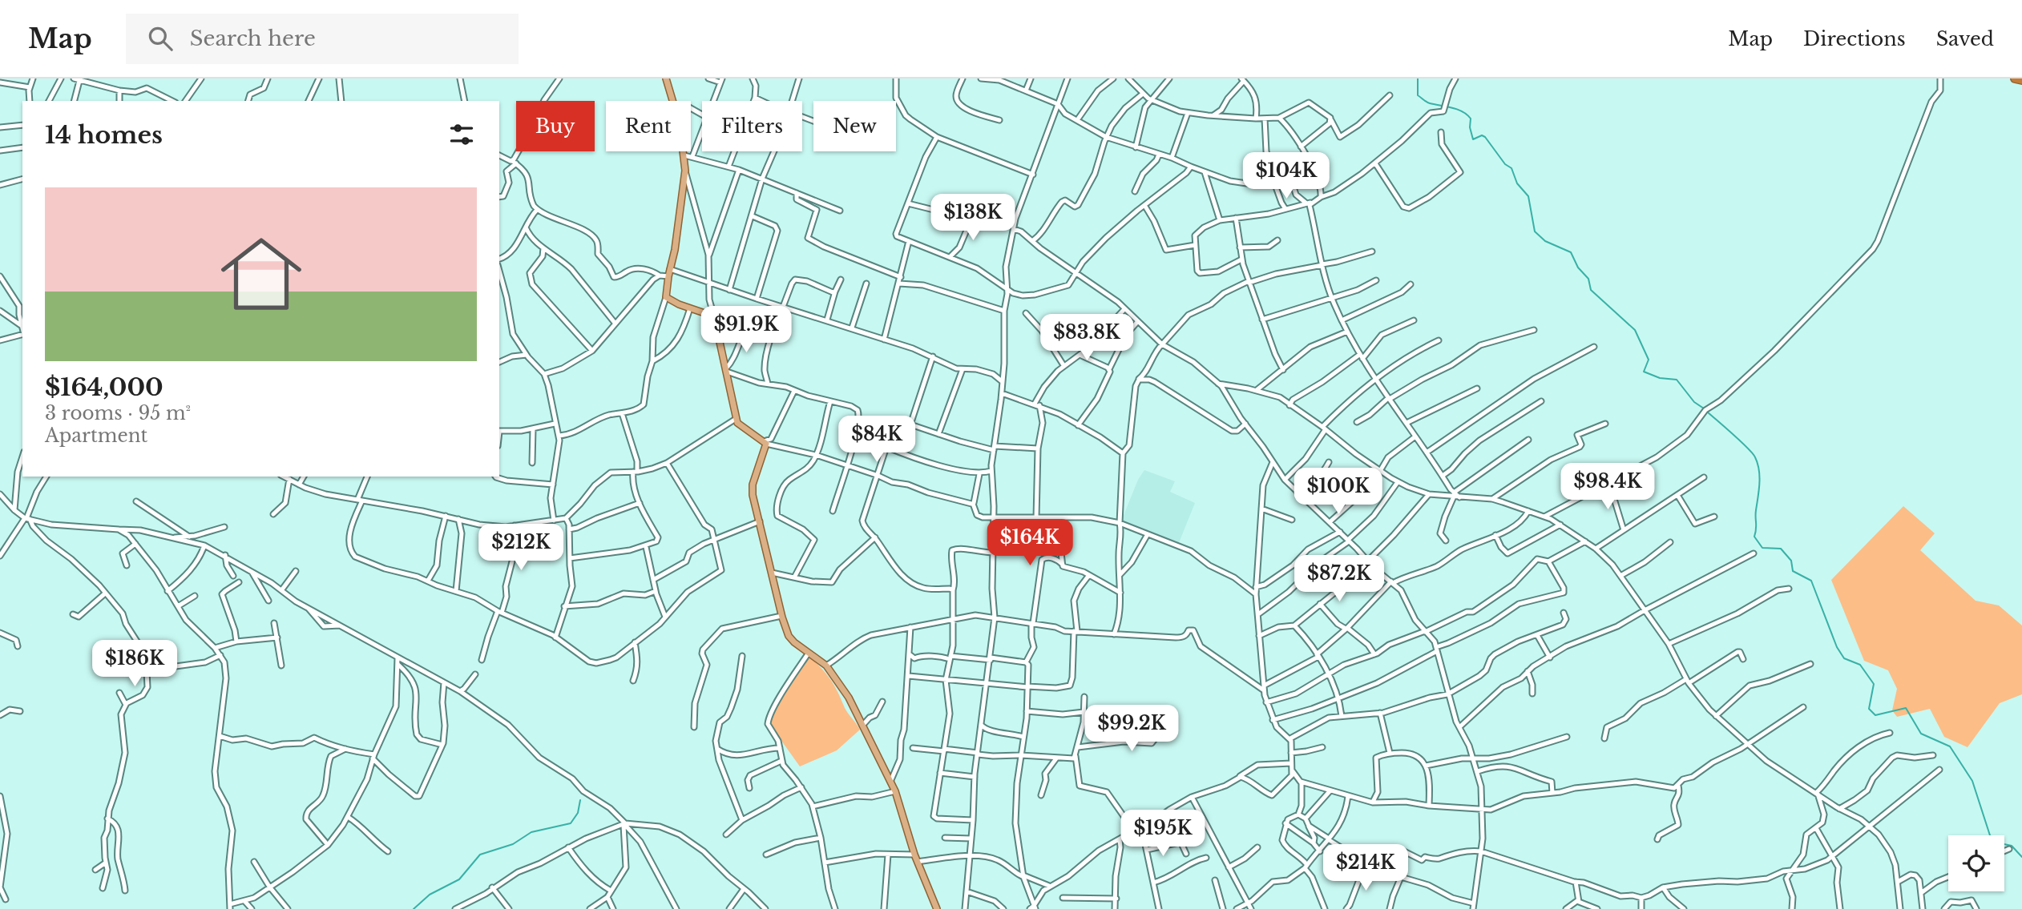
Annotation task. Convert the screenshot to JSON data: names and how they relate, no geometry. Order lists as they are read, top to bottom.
{
  "page": {
    "header": "Map",
    "search": "Search here",
    "nav": ["Map", "Directions", "Saved"],
    "chip": [
      "Buy",
      "Rent",
      "Filters",
      "New"
    ],
    "heading": "14 homes",
    "price": [
      "$104K",
      "$138K",
      "$91.9K",
      "$83.8K",
      "$84K",
      "$98.4K",
      "$100K",
      "$164K",
      "$212K",
      "$87.2K",
      "$186K",
      "$99.2K",
      "$195K",
      "$214K"
    ],
    "list": [
      {
        "name": "$164,000",
        "note": "3 rooms · 95 m² · Apartment"
      }
    ]
  }
}
